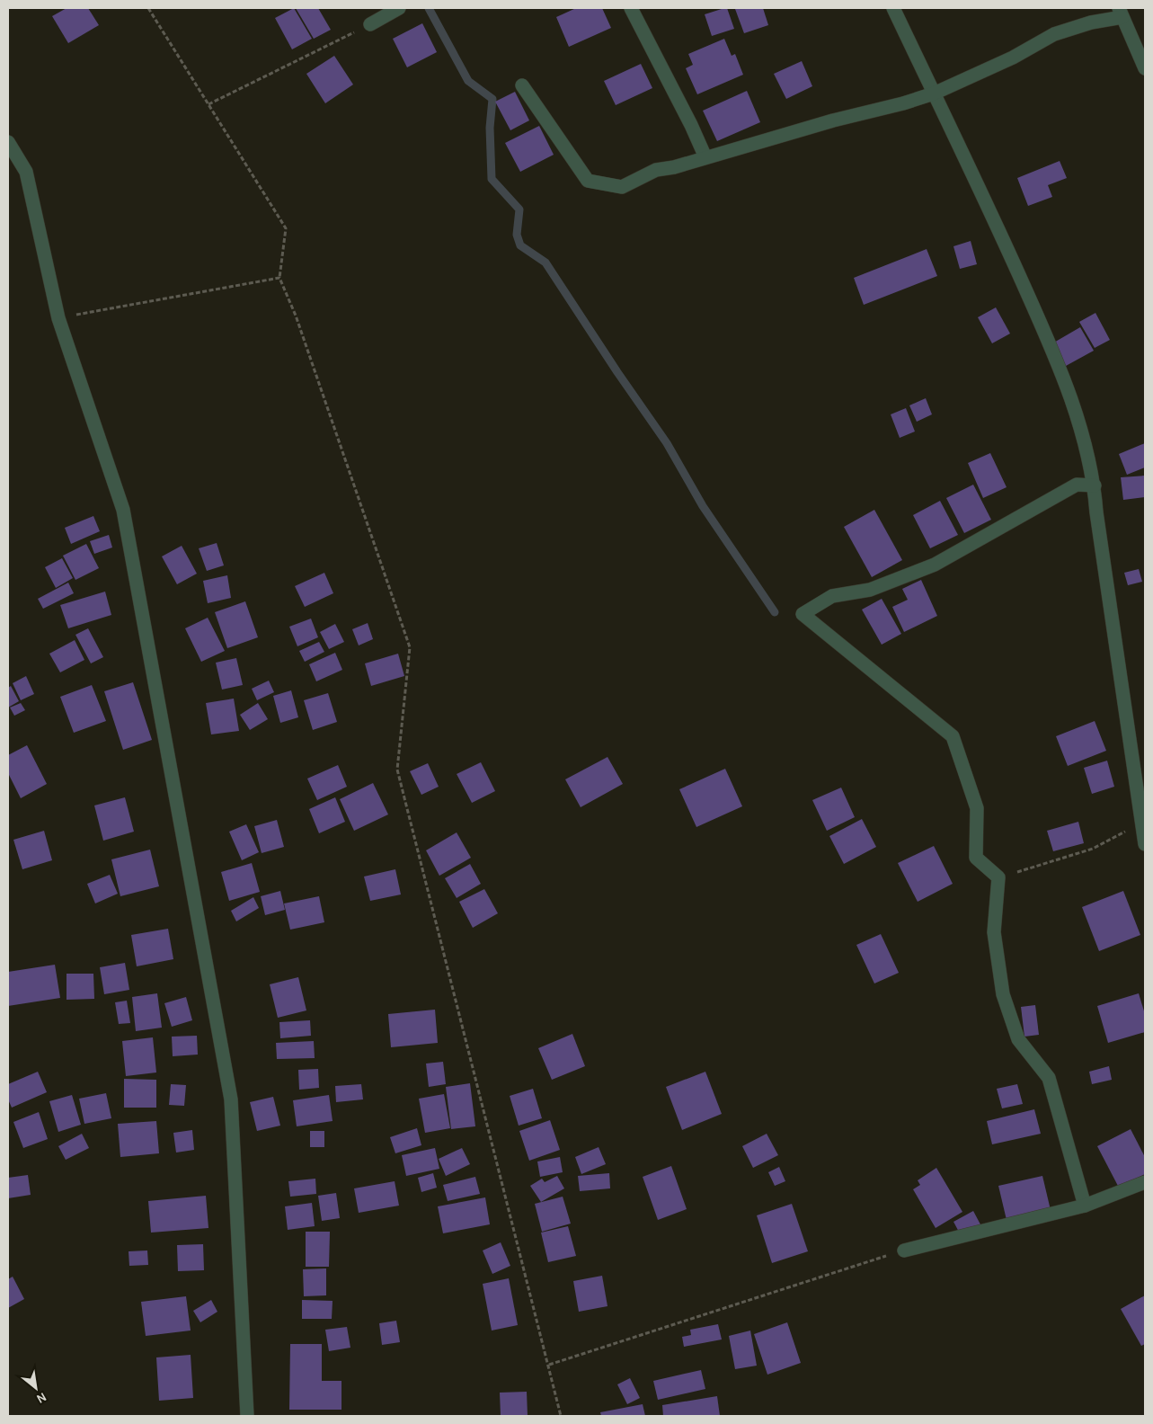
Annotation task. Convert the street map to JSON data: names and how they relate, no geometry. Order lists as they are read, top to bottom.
{
  "north": "bottom right"
}
